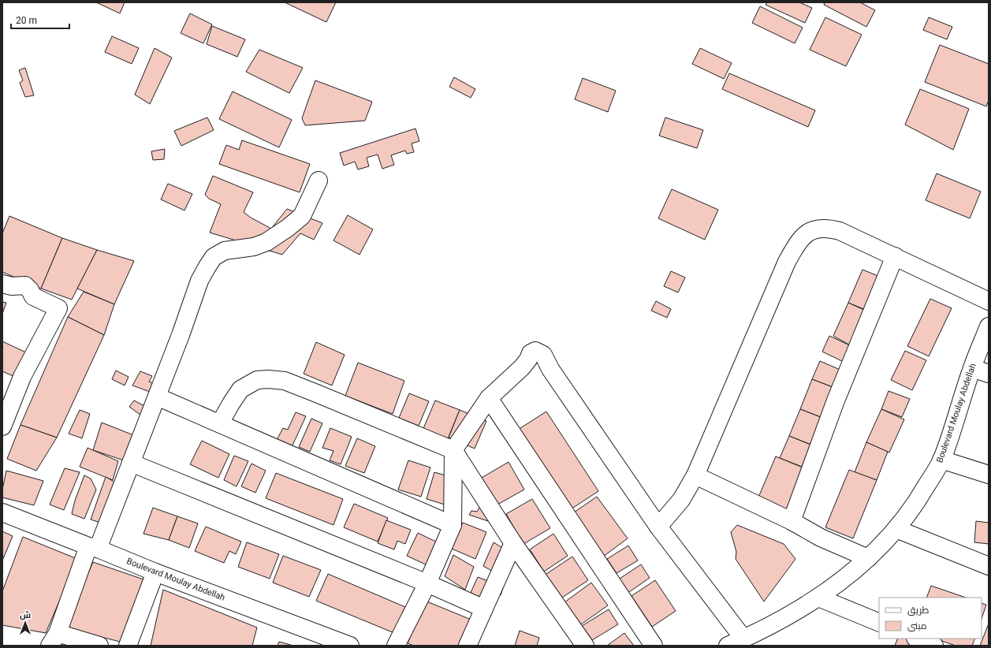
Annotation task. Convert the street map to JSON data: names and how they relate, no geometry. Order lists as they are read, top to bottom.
{
  "streets": {
    "street": ["Boulevard Moulay Abdellah"]
  },
  "legend": ["طريق", "مبنى"],
  "scale_bar": "20 m",
  "north": "top"
}
